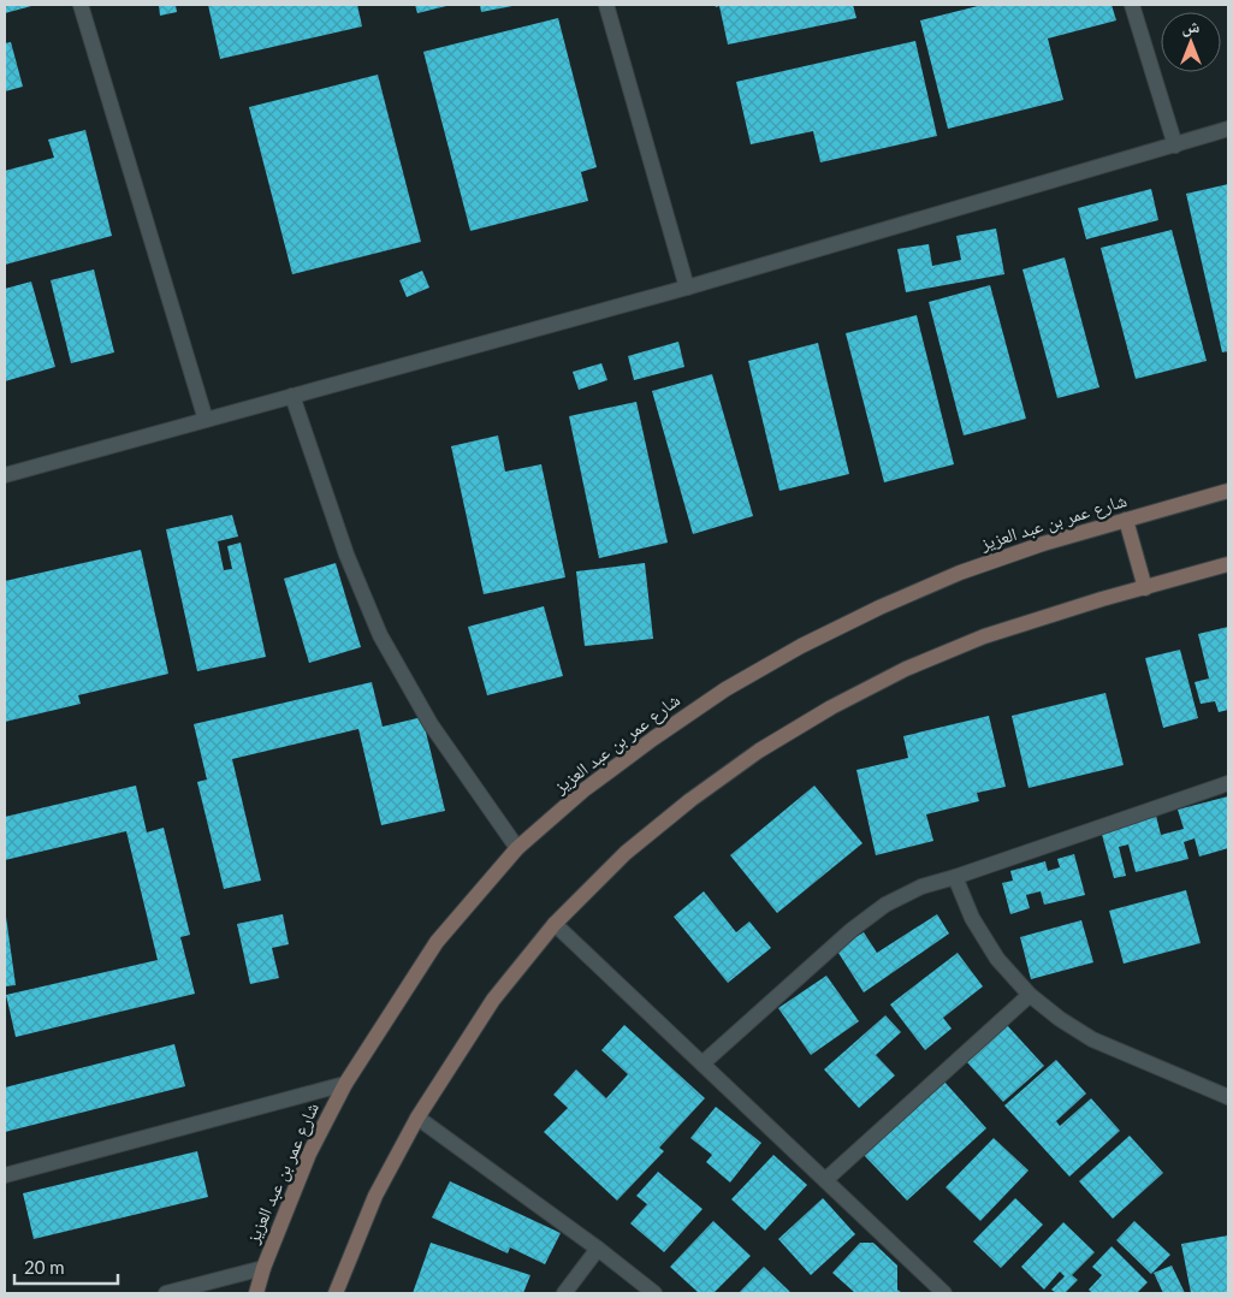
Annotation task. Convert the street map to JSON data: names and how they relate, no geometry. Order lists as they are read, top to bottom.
{
  "streets": {
    "street": ["شارع عمر بن عبد العزيز"]
  },
  "scale_bar": "20 m",
  "north": "top"
}
